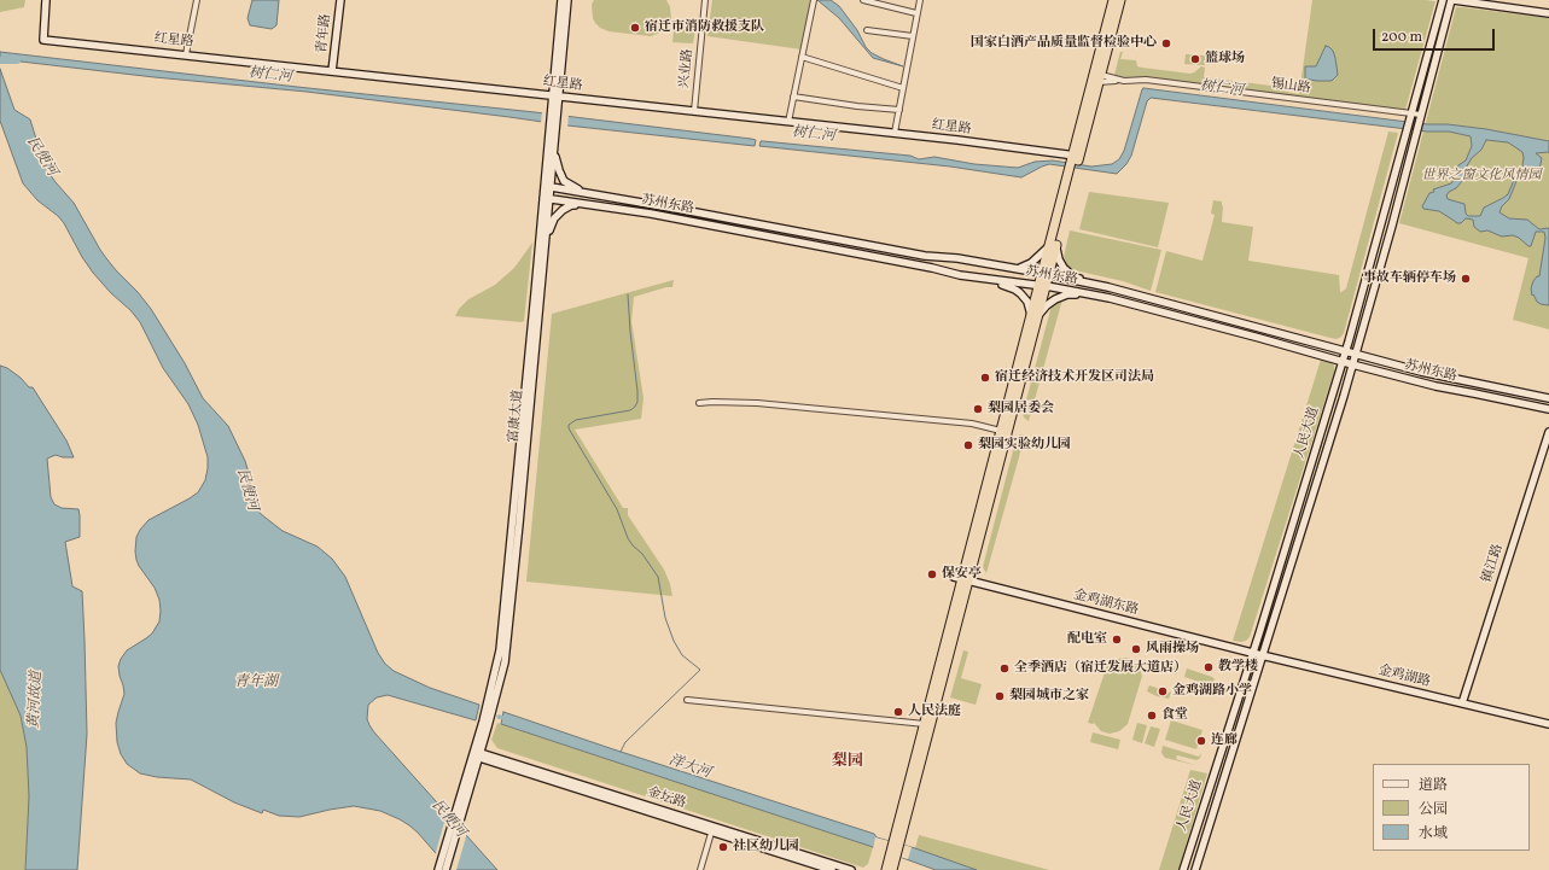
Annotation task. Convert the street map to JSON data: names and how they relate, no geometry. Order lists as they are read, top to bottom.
{
  "streets": {
    "street": [
      "青年路",
      "红星路",
      "兴业路",
      "锡山路",
      "苏州东路",
      "富康大道",
      "人民大道",
      "镇江路",
      "金鸡湖东路",
      "金鸡湖路",
      "金坛路"
    ]
  },
  "crossings": [
    ["青年路", "红星路"],
    ["红星路", "兴业路"],
    ["红星路", "富康大道"],
    ["锡山路", "人民大道"],
    ["苏州东路", "富康大道"],
    ["苏州东路", "人民大道"],
    ["富康大道", "金坛路"],
    ["人民大道", "金鸡湖东路"],
    ["人民大道", "金鸡湖路"],
    ["镇江路", "金鸡湖路"],
    ["金鸡湖东路", "金鸡湖路"]
  ],
  "districts": ["梨园"],
  "water": [
    "树仁河",
    "民便河",
    "青年湖",
    "黄河故道",
    "洋大河"
  ],
  "parks": ["世界之窗文化风情园"],
  "places": [
    "宿迁市消防救援支队",
    "国家白酒产品质量监督检验中心",
    "篮球场",
    "事故车辆停车场",
    "宿迁经济技术开发区司法局",
    "梨园居委会",
    "梨园实验幼儿园",
    "保安亭",
    "配电室",
    "风雨操场",
    "教学楼",
    "全季酒店（宿迁发展大道店）",
    "金鸡湖路小学",
    "梨园城市之家",
    "人民法庭",
    "食堂",
    "连廊",
    "社区幼儿园"
  ],
  "legend": ["道路", "公园", "水域"],
  "scale_bar": "200 m"
}
